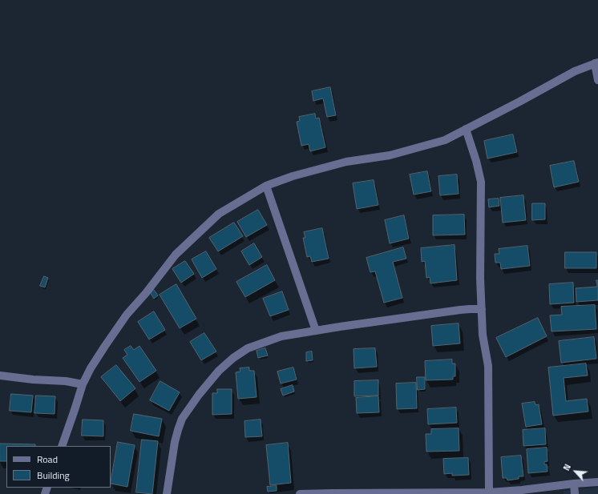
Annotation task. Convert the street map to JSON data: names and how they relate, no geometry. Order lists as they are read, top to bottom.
{
  "legend": ["Road", "Building"],
  "north": "top left"
}
